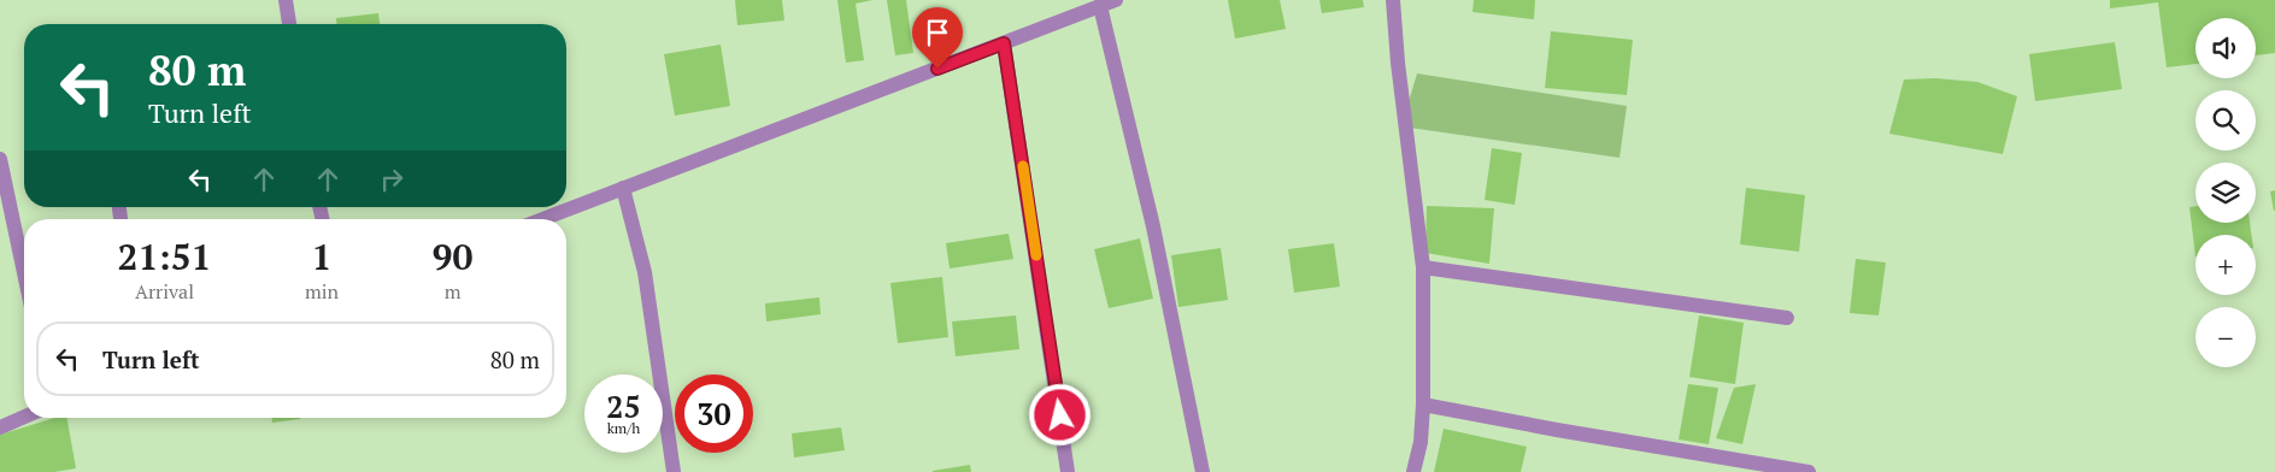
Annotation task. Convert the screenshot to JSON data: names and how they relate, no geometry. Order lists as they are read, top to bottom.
{
  "page": {
    "map_buttons": ["+", "−"],
    "turn": ["80 m", "Turn left"],
    "eta": [
      "21:51",
      "Arrival",
      "1",
      "min",
      "90",
      "m"
    ],
    "list": [
      {
        "name": "Turn left",
        "value": "80 m"
      }
    ],
    "speed": "25 km/h",
    "limit": "30"
  }
}
